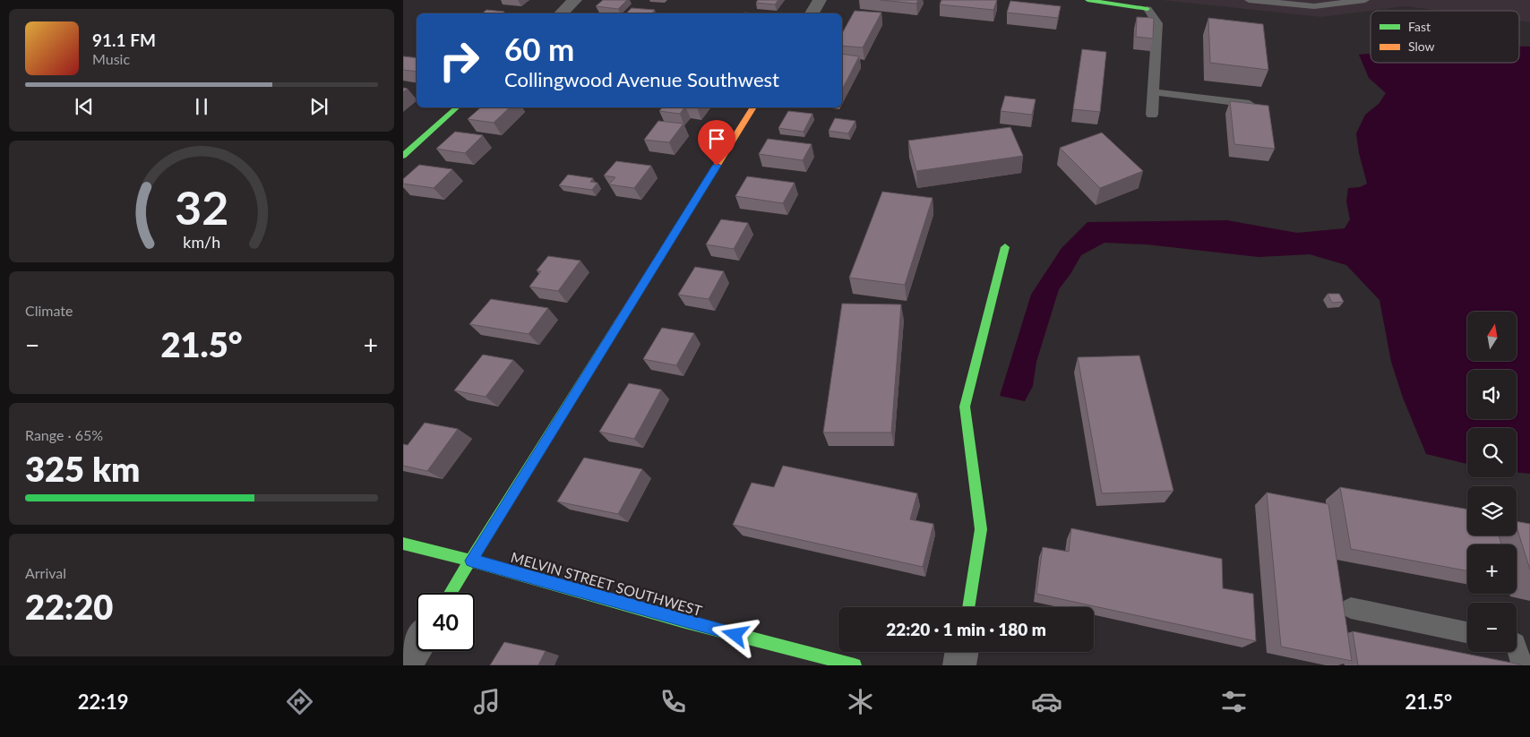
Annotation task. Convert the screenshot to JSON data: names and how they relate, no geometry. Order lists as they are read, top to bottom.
{
  "streets": {
    "street": ["MELVIN STREET SOUTHWEST"]
  },
  "legend": ["Fast", "Slow"],
  "north": "top",
  "page": {
    "turn": ["60 m", "Collingwood Avenue Southwest"],
    "song": ["91.1 FM", "Music"],
    "tile": [
      "Climate",
      ["Range · 65%", "325 km"],
      ["Arrival", "22:20"]
    ],
    "map_buttons": ["+", "−"],
    "heat": ["−", "21.5°", "+"],
    "limit": "40",
    "trip": "22:20 · 1 min · 180 m",
    "tabs": ["22:19", "21.5°"],
    "gauge": ["32", "km/h"]
  }
}
